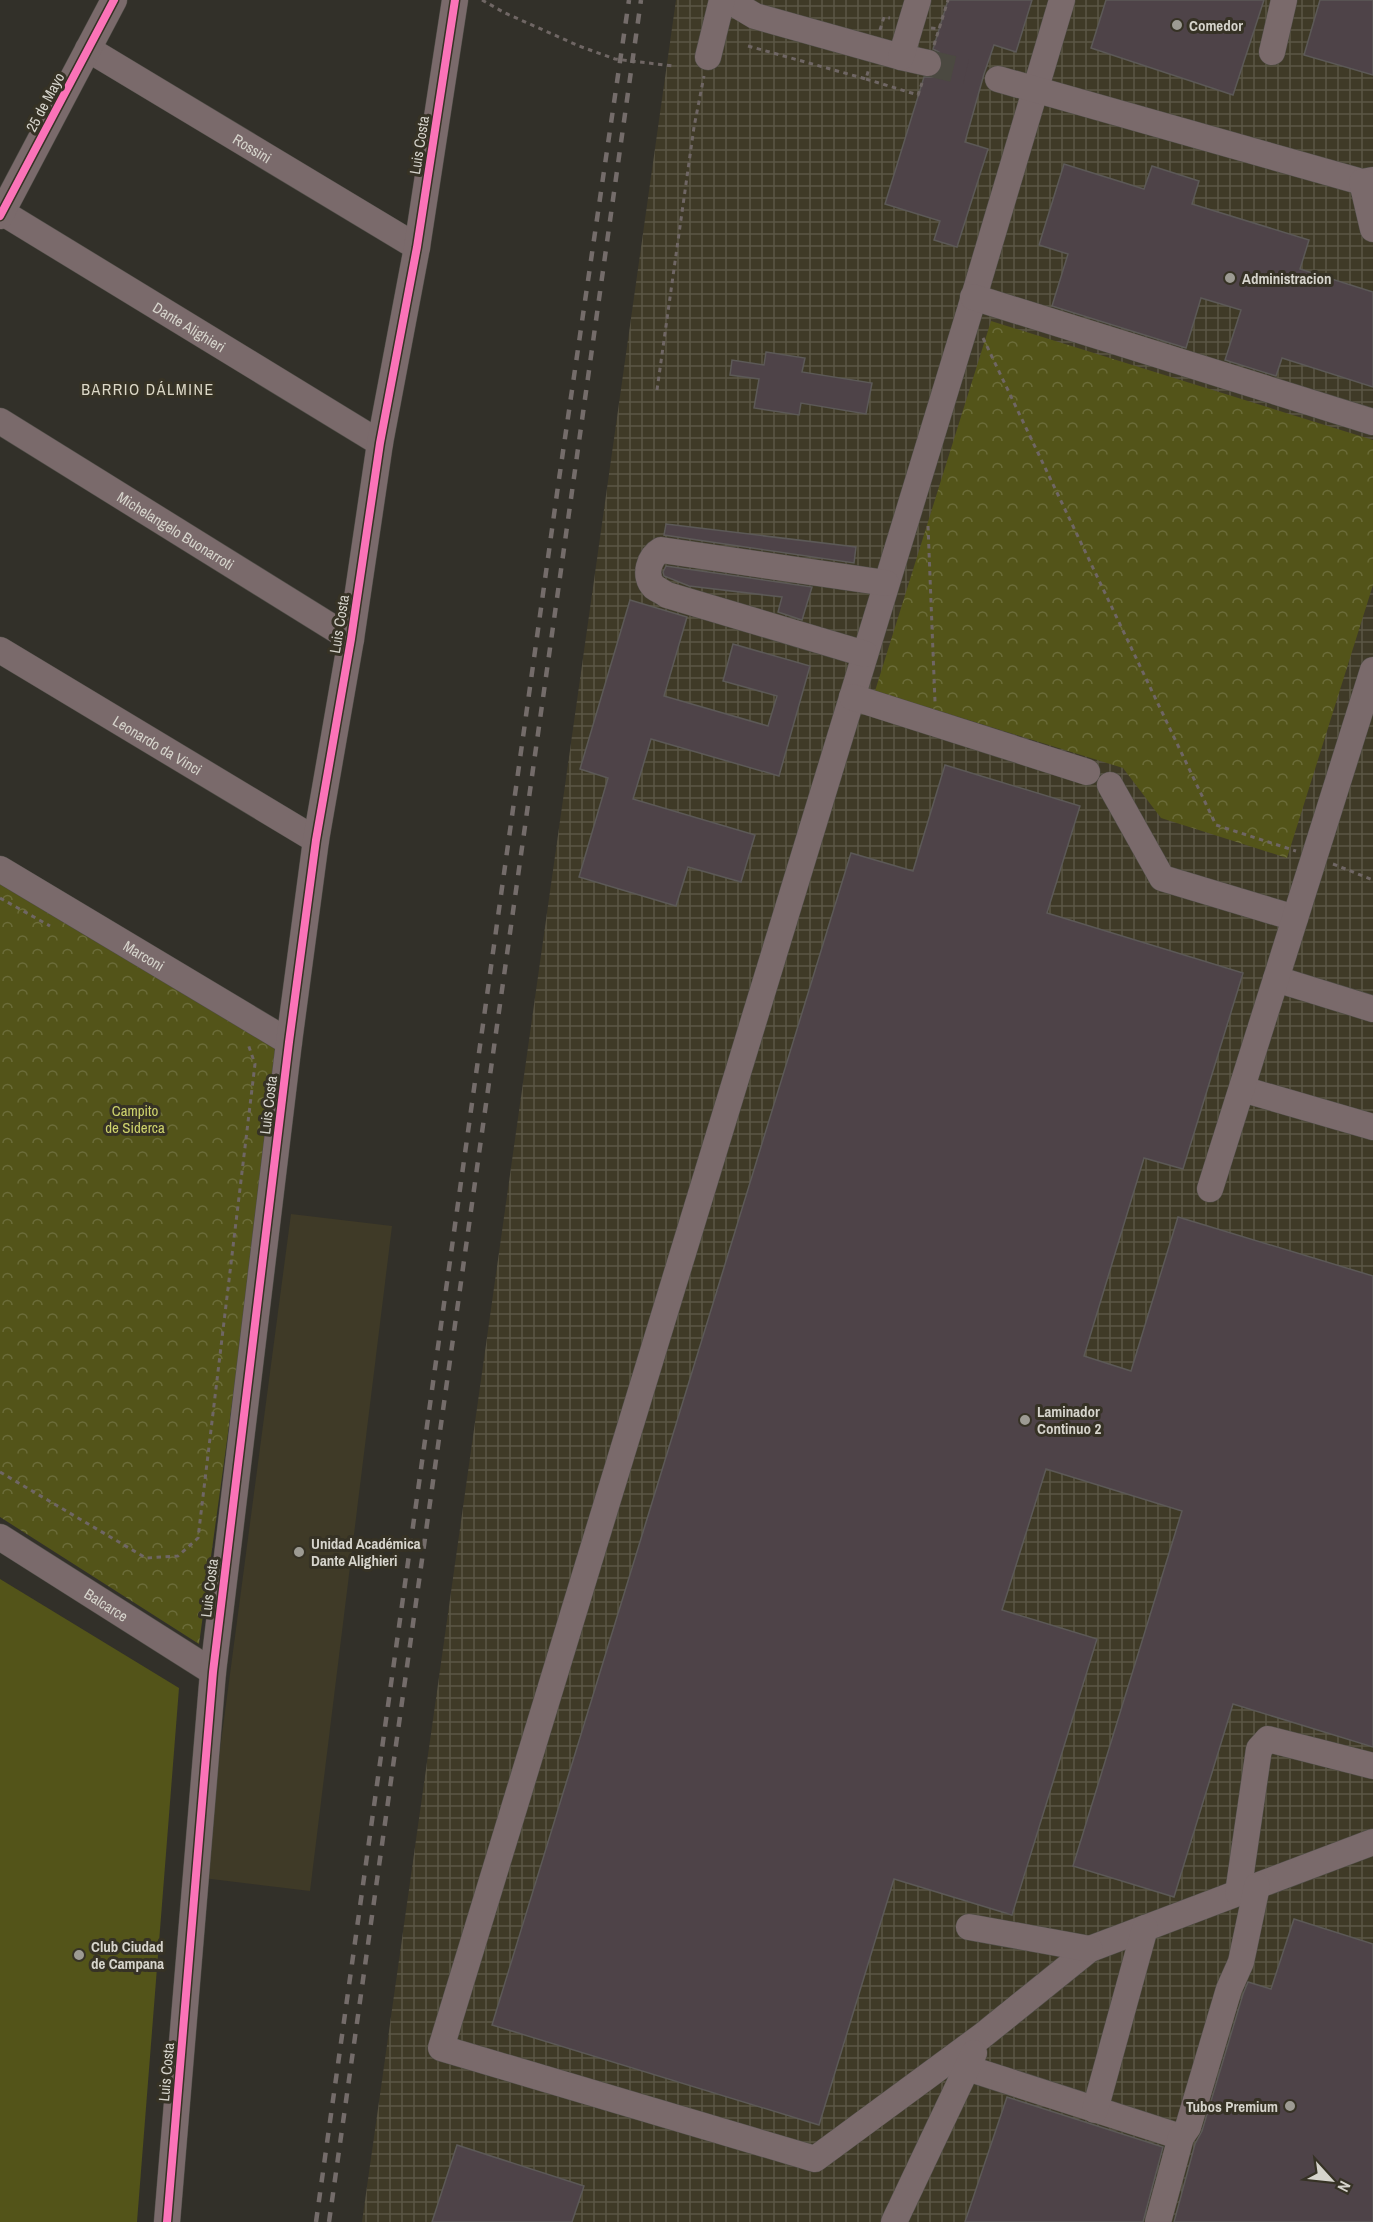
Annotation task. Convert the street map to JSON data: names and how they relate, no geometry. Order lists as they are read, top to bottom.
{
  "streets": {
    "street": [
      "25 de Mayo",
      "Luis Costa",
      "Rossini",
      "Dante Alighieri",
      "Michelangelo Buonarroti",
      "Leonardo da Vinci",
      "Marconi",
      "Balcarce"
    ]
  },
  "crossings": [
    ["25 de Mayo", "Rossini"],
    ["25 de Mayo", "Dante Alighieri"],
    ["Luis Costa", "Rossini"],
    ["Luis Costa", "Dante Alighieri"],
    ["Luis Costa", "Michelangelo Buonarroti"],
    ["Luis Costa", "Leonardo da Vinci"],
    ["Luis Costa", "Marconi"],
    ["Luis Costa", "Balcarce"]
  ],
  "districts": ["BARRIO DÁLMINE"],
  "parks": ["Campito de Siderca"],
  "places": [
    "Comedor",
    "Administracion",
    "Laminador Continuo 2",
    "Unidad Académica Dante Alighieri",
    "Club Ciudad de Campana",
    "Tubos Premium"
  ],
  "north": "bottom right"
}
